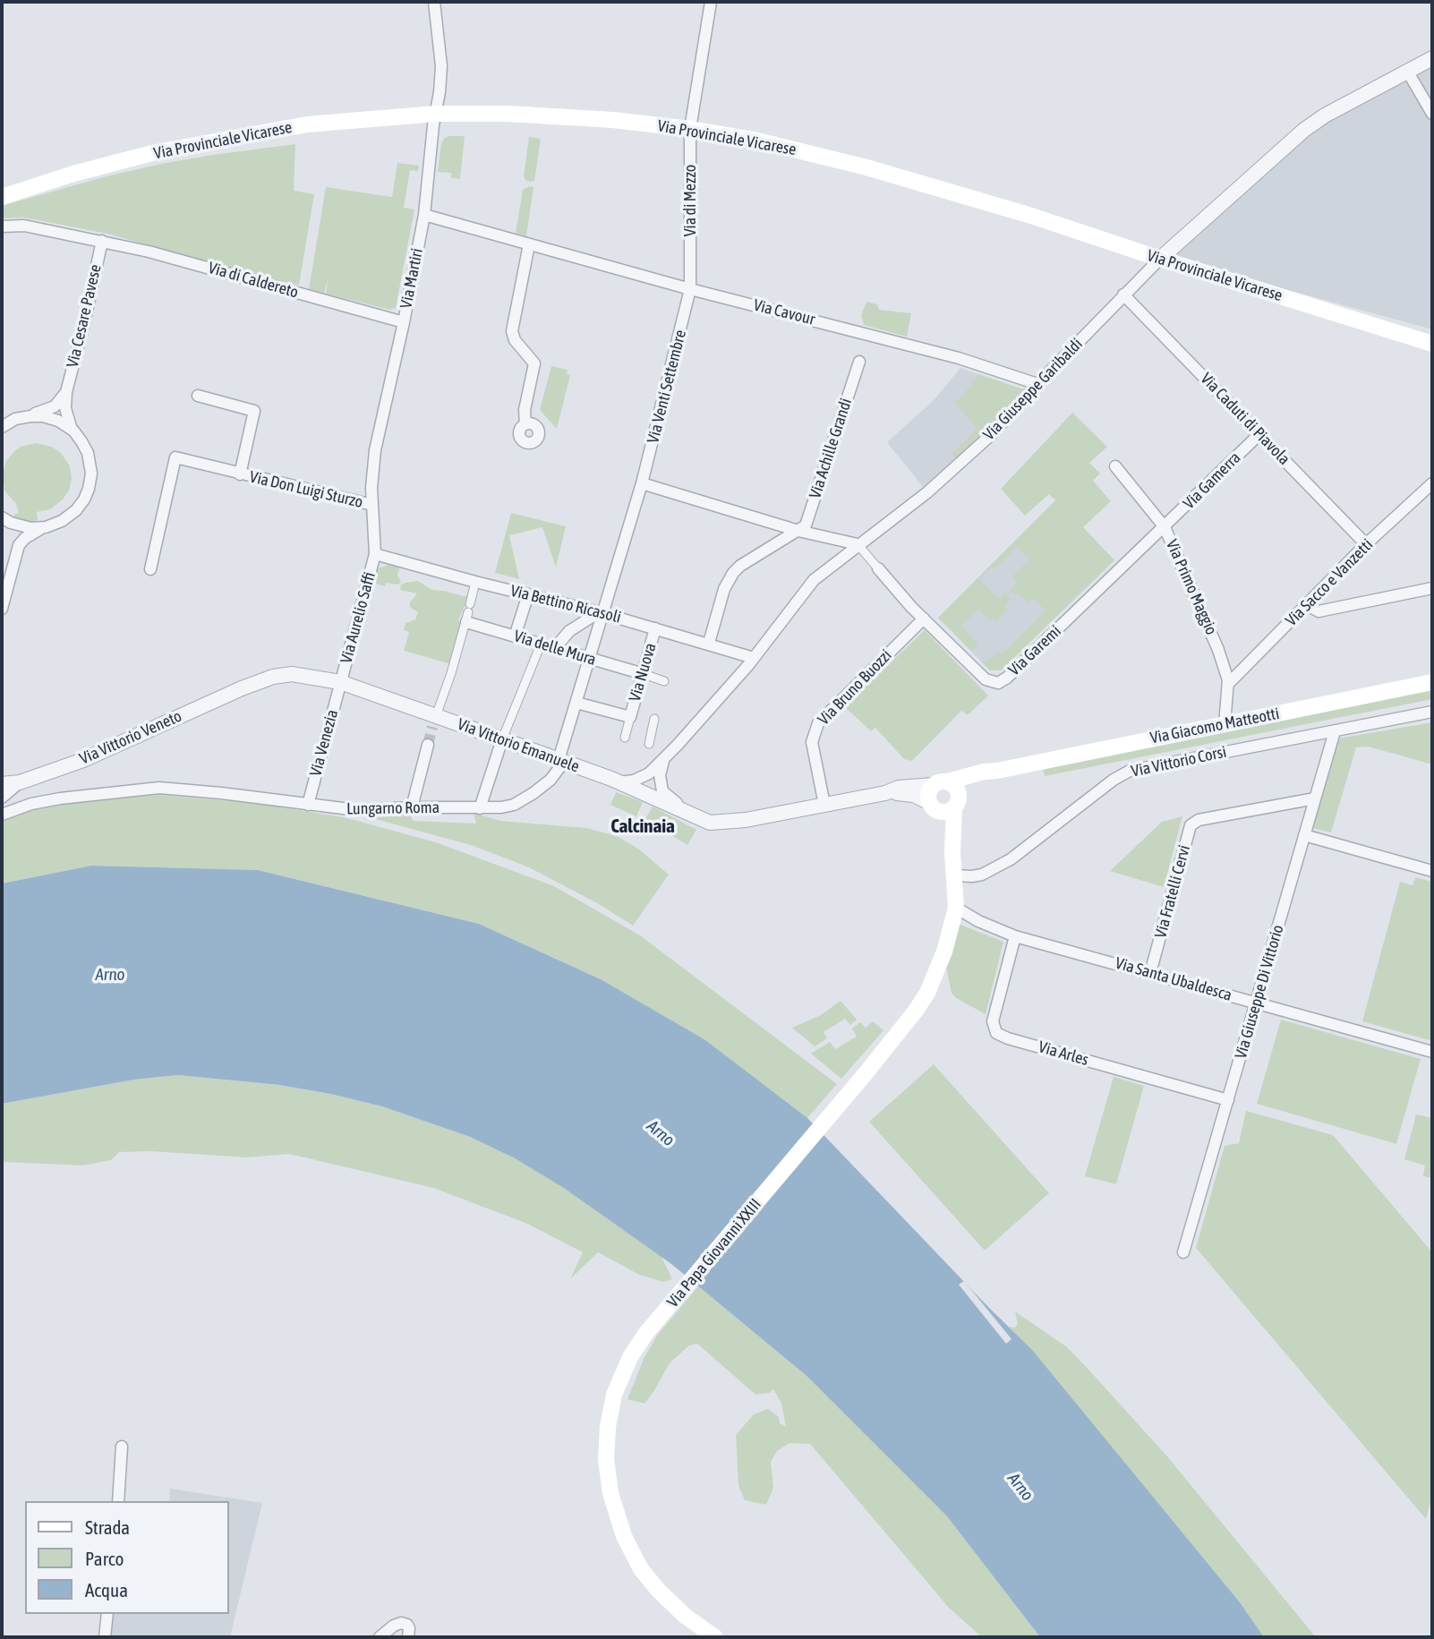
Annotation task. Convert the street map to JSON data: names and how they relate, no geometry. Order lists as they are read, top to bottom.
{
  "streets": {
    "main road": ["Via Provinciale Vicarese", "Via Giacomo Matteotti", "Via Papa Giovanni XXIII"],
    "street": [
      "Via di Mezzo",
      "Via Martiri",
      "Via di Caldereto",
      "Via Cavour",
      "Via Cesare Pavese",
      "Via Venti Settembre",
      "Via Giuseppe Garibaldi",
      "Via Caduti di Piavola",
      "Via Achille Grandi",
      "Via Gamerra",
      "Via Don Luigi Sturzo",
      "Via Sacco e Vanzetti",
      "Via Primo Maggio",
      "Via Bettino Ricasoli",
      "Via Aurelio Saffi",
      "Via delle Mura",
      "Via Garemi",
      "Via Nuova",
      "Via Bruno Buozzi",
      "Via Vittorio Veneto",
      "Via Venezia",
      "Via Vittorio Emanuele",
      "Via Vittorio Corsi",
      "Lungarno Roma",
      "Via Fratelli Cervi",
      "Via Santa Ubaldesca",
      "Via Giuseppe Di Vittorio",
      "Via Arles"
    ]
  },
  "crossings": [
    ["Via Provinciale Vicarese", "Via di Mezzo"],
    ["Via Provinciale Vicarese", "Via Martiri"],
    ["Via Provinciale Vicarese", "Via Giuseppe Garibaldi"],
    ["Via di Mezzo", "Via Cavour"],
    ["Via di Mezzo", "Via Venti Settembre"],
    ["Via Martiri", "Via di Caldereto"],
    ["Via Martiri", "Via Cavour"],
    ["Via Martiri", "Via Don Luigi Sturzo"],
    ["Via Martiri", "Via Bettino Ricasoli"],
    ["Via Martiri", "Via Aurelio Saffi"],
    ["Via di Caldereto", "Via Cesare Pavese"],
    ["Via Cavour", "Via Venti Settembre"],
    ["Via Cavour", "Via Giuseppe Garibaldi"],
    ["Via Venti Settembre", "Via Bettino Ricasoli"],
    ["Via Venti Settembre", "Via delle Mura"],
    ["Via Venti Settembre", "Via Vittorio Emanuele"],
    ["Via Venti Settembre", "Lungarno Roma"],
    ["Via Giuseppe Garibaldi", "Via Caduti di Piavola"],
    ["Via Giuseppe Garibaldi", "Via Bettino Ricasoli"],
    ["Via Giuseppe Garibaldi", "Via Vittorio Emanuele"],
    ["Via Caduti di Piavola", "Via Gamerra"],
    ["Via Caduti di Piavola", "Via Sacco e Vanzetti"],
    ["Via Gamerra", "Via Primo Maggio"],
    ["Via Gamerra", "Via Garemi"],
    ["Via Sacco e Vanzetti", "Via Primo Maggio"],
    ["Via Primo Maggio", "Via Garemi"],
    ["Via Primo Maggio", "Via Giacomo Matteotti"],
    ["Via Bettino Ricasoli", "Via Aurelio Saffi"],
    ["Via Bettino Ricasoli", "Via Nuova"],
    ["Via Aurelio Saffi", "Via Venezia"],
    ["Via Aurelio Saffi", "Via Vittorio Emanuele"],
    ["Via delle Mura", "Via Nuova"],
    ["Via Garemi", "Via Bruno Buozzi"],
    ["Via Vittorio Veneto", "Via Vittorio Emanuele"],
    ["Via Venezia", "Via Vittorio Emanuele"],
    ["Via Venezia", "Lungarno Roma"],
    ["Via Vittorio Emanuele", "Lungarno Roma"],
    ["Via Vittorio Corsi", "Via Giuseppe Di Vittorio"],
    ["Via Vittorio Corsi", "Via Papa Giovanni XXIII"],
    ["Via Fratelli Cervi", "Via Santa Ubaldesca"],
    ["Via Fratelli Cervi", "Via Giuseppe Di Vittorio"],
    ["Via Santa Ubaldesca", "Via Giuseppe Di Vittorio"],
    ["Via Santa Ubaldesca", "Via Arles"],
    ["Via Santa Ubaldesca", "Via Papa Giovanni XXIII"],
    ["Via Giuseppe Di Vittorio", "Via Arles"]
  ],
  "districts": ["Calcinaia"],
  "water": ["Arno"],
  "legend": ["Strada", "Parco", "Acqua"]
}
